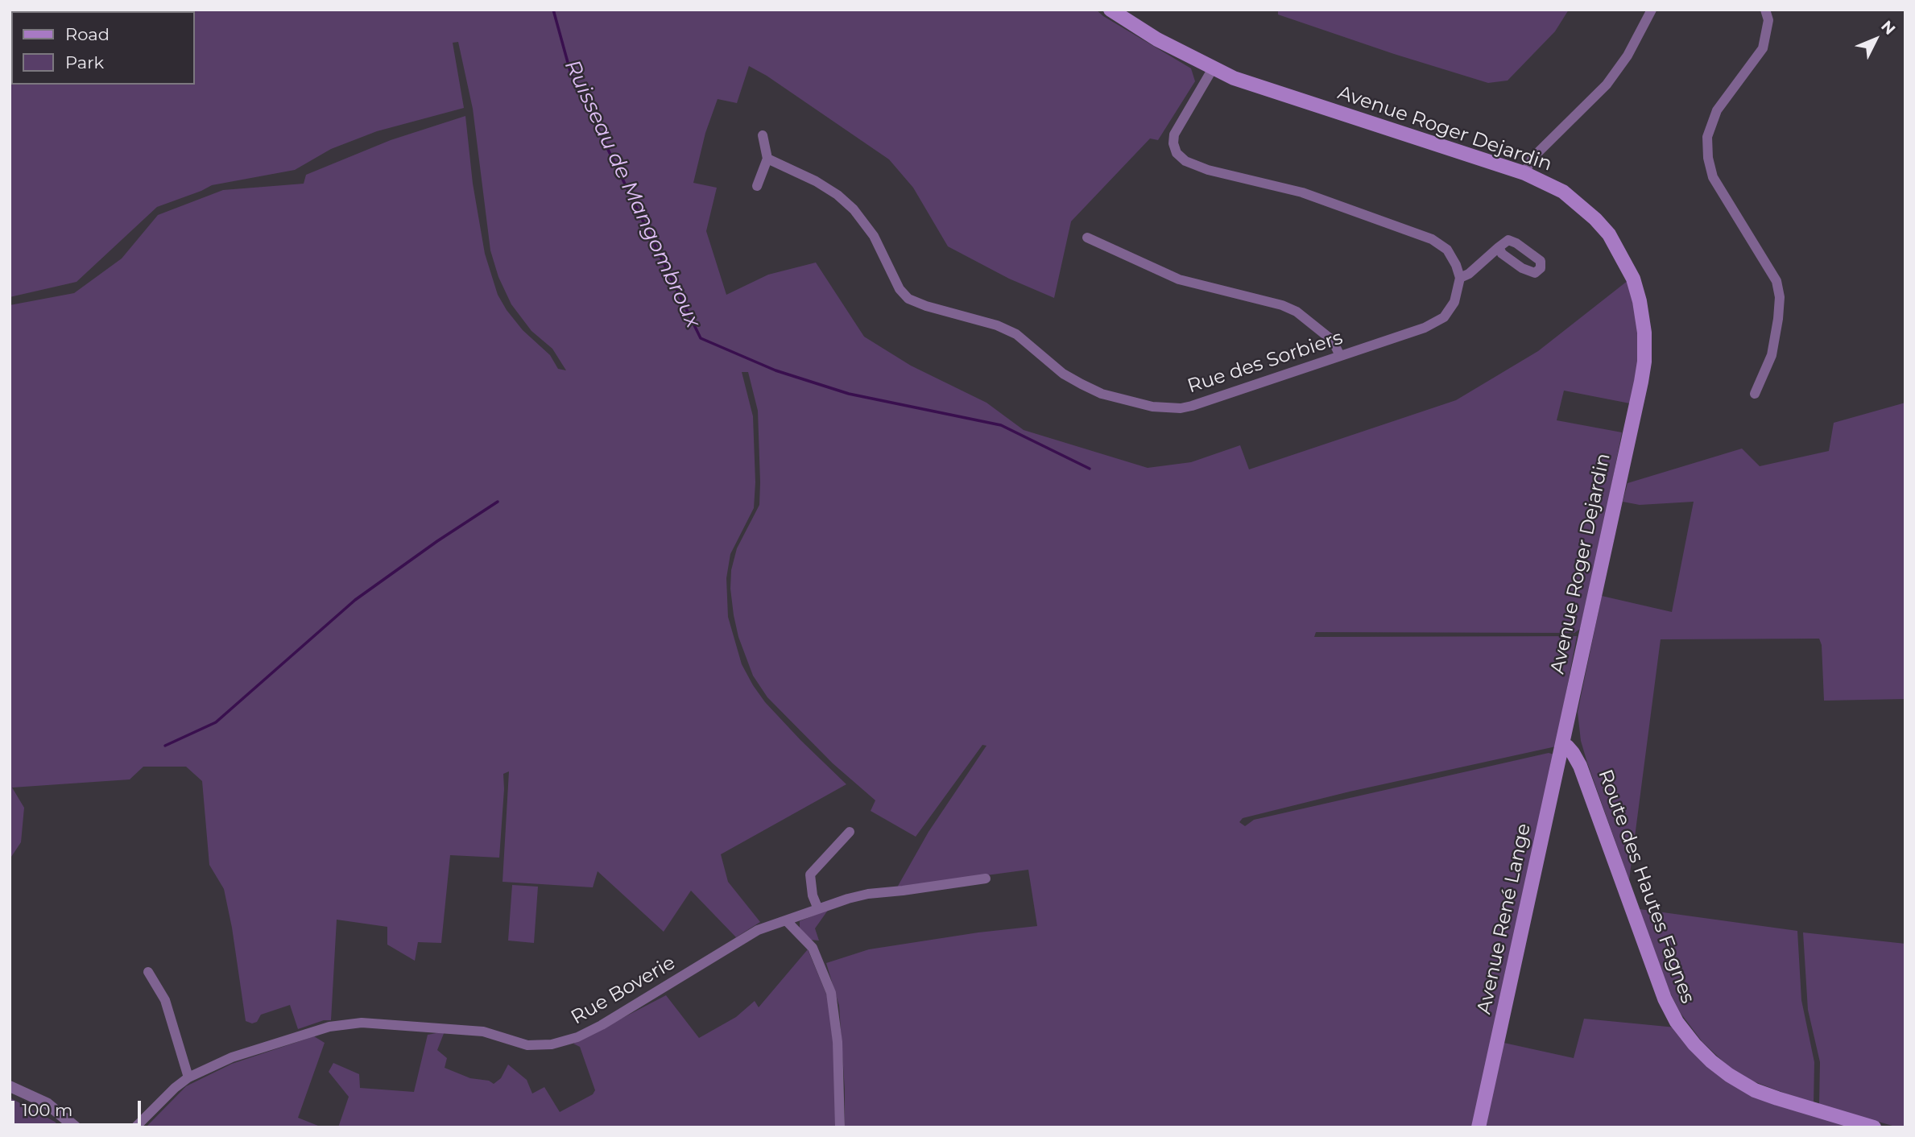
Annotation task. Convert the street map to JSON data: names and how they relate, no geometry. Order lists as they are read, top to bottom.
{
  "streets": {
    "main road": ["Avenue Roger Dejardin", "Route des Hautes Fagnes", "Avenue René Lange"],
    "street": ["Rue des Sorbiers", "Rue Boverie"]
  },
  "crossings": [
    ["Avenue Roger Dejardin", "Avenue René Lange"],
    ["Route des Hautes Fagnes", "Avenue René Lange"]
  ],
  "water": ["Ruisseau de Mangombroux"],
  "legend": ["Road", "Park"],
  "scale_bar": "100 m",
  "north": "top right"
}
